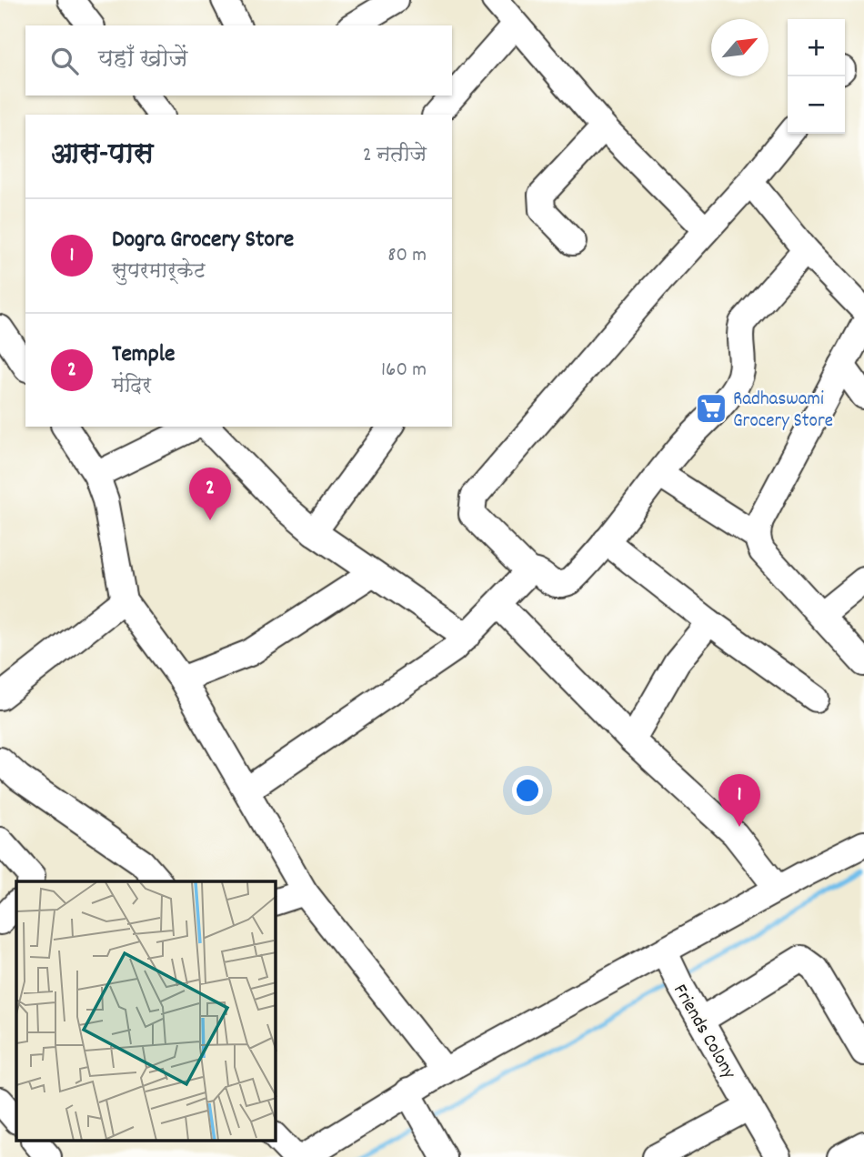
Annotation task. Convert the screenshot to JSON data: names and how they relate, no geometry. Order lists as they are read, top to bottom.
{
  "streets": {
    "street": ["Friends Colony"]
  },
  "places": {
    "supermarket": ["Radhaswami Grocery Store"]
  },
  "north": "top right",
  "page": {
    "map_buttons": ["+", "−"],
    "search": "यहाँ खोजें",
    "heading": ["आस-पास", "2 नतीजे"],
    "list": [
      {
        "mark": "1",
        "name": "Dogra Grocery Store",
        "note": "सुपरमार्केट",
        "value": "80 m"
      },
      {
        "mark": "2",
        "name": "Temple",
        "note": "मंदिर",
        "value": "160 m"
      }
    ],
    "pins": ["2", "1"]
  }
}
